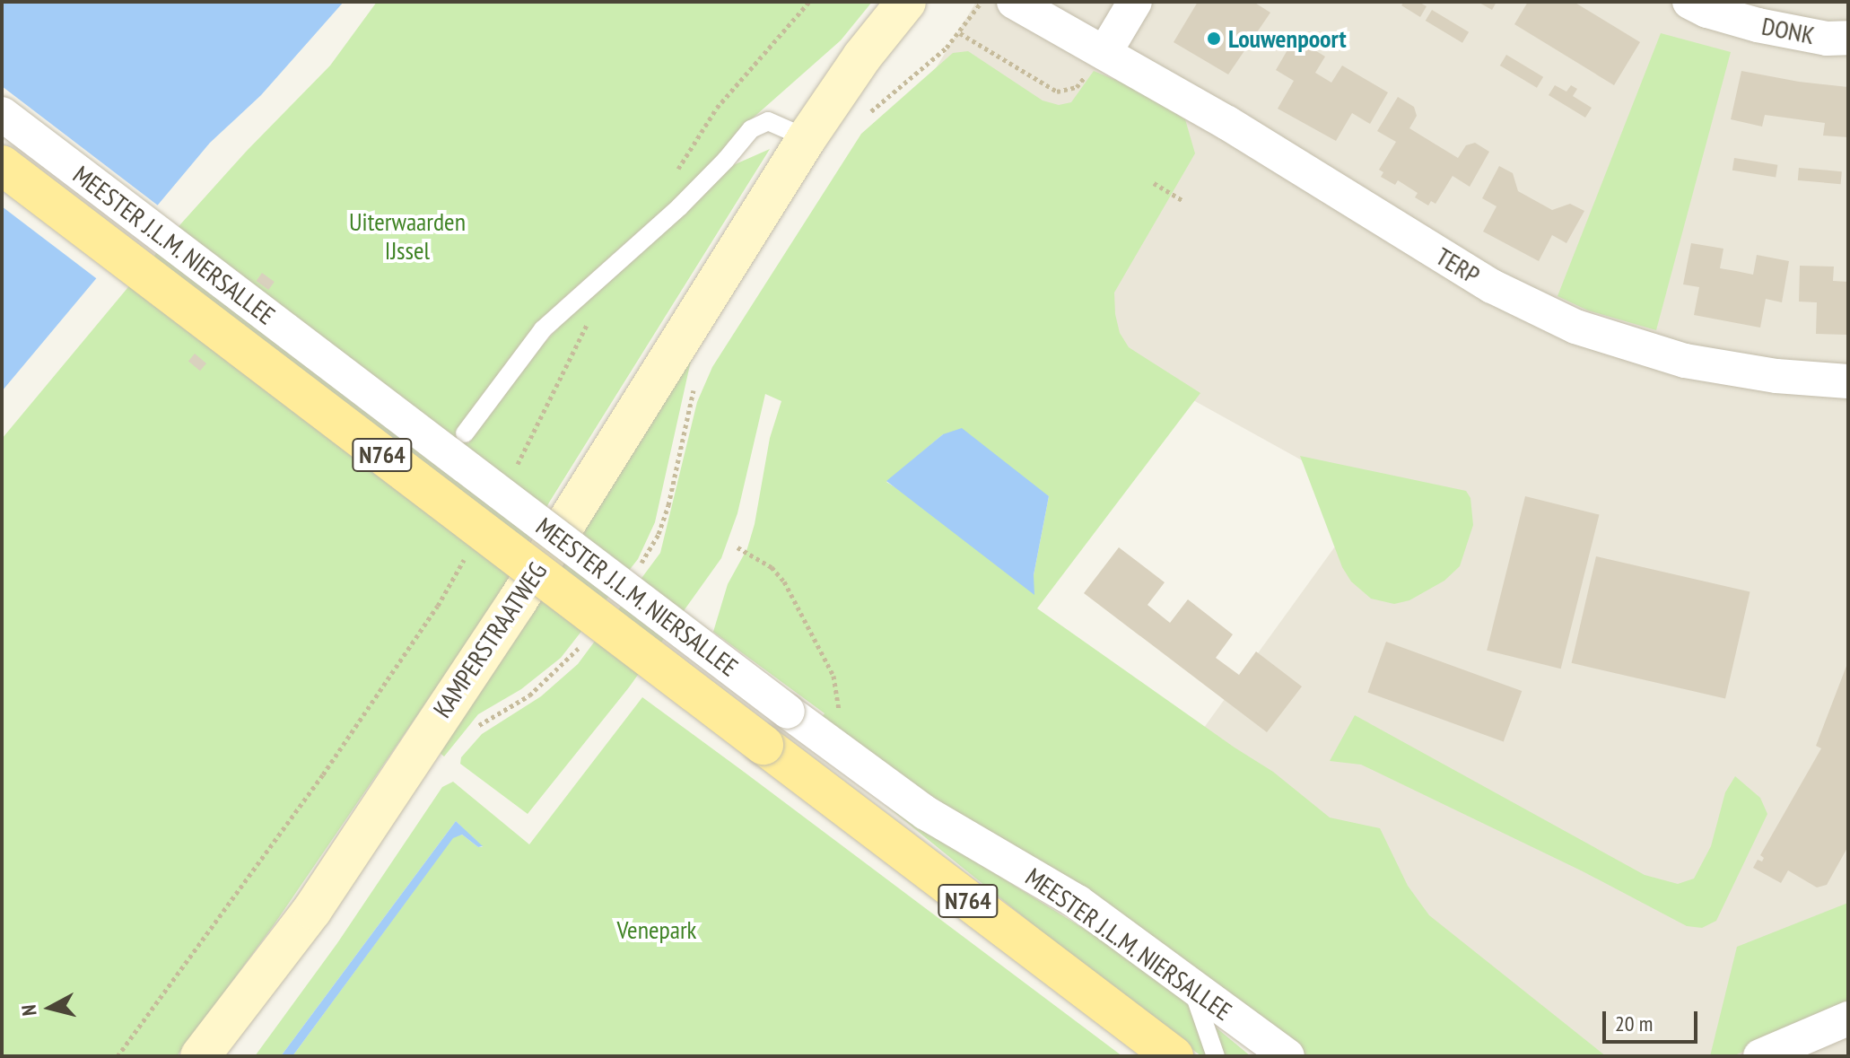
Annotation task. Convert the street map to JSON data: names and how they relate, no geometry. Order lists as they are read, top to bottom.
{
  "streets": {
    "main road": ["MEESTER J.L.M. NIERSALLEE", "N764", "KAMPERSTRAATWEG"],
    "street": ["DONK", "TERP"]
  },
  "parks": ["Uiterwaarden IJssel", "Venepark"],
  "places": ["Louwenpoort"],
  "scale_bar": "20 m",
  "north": "left"
}
